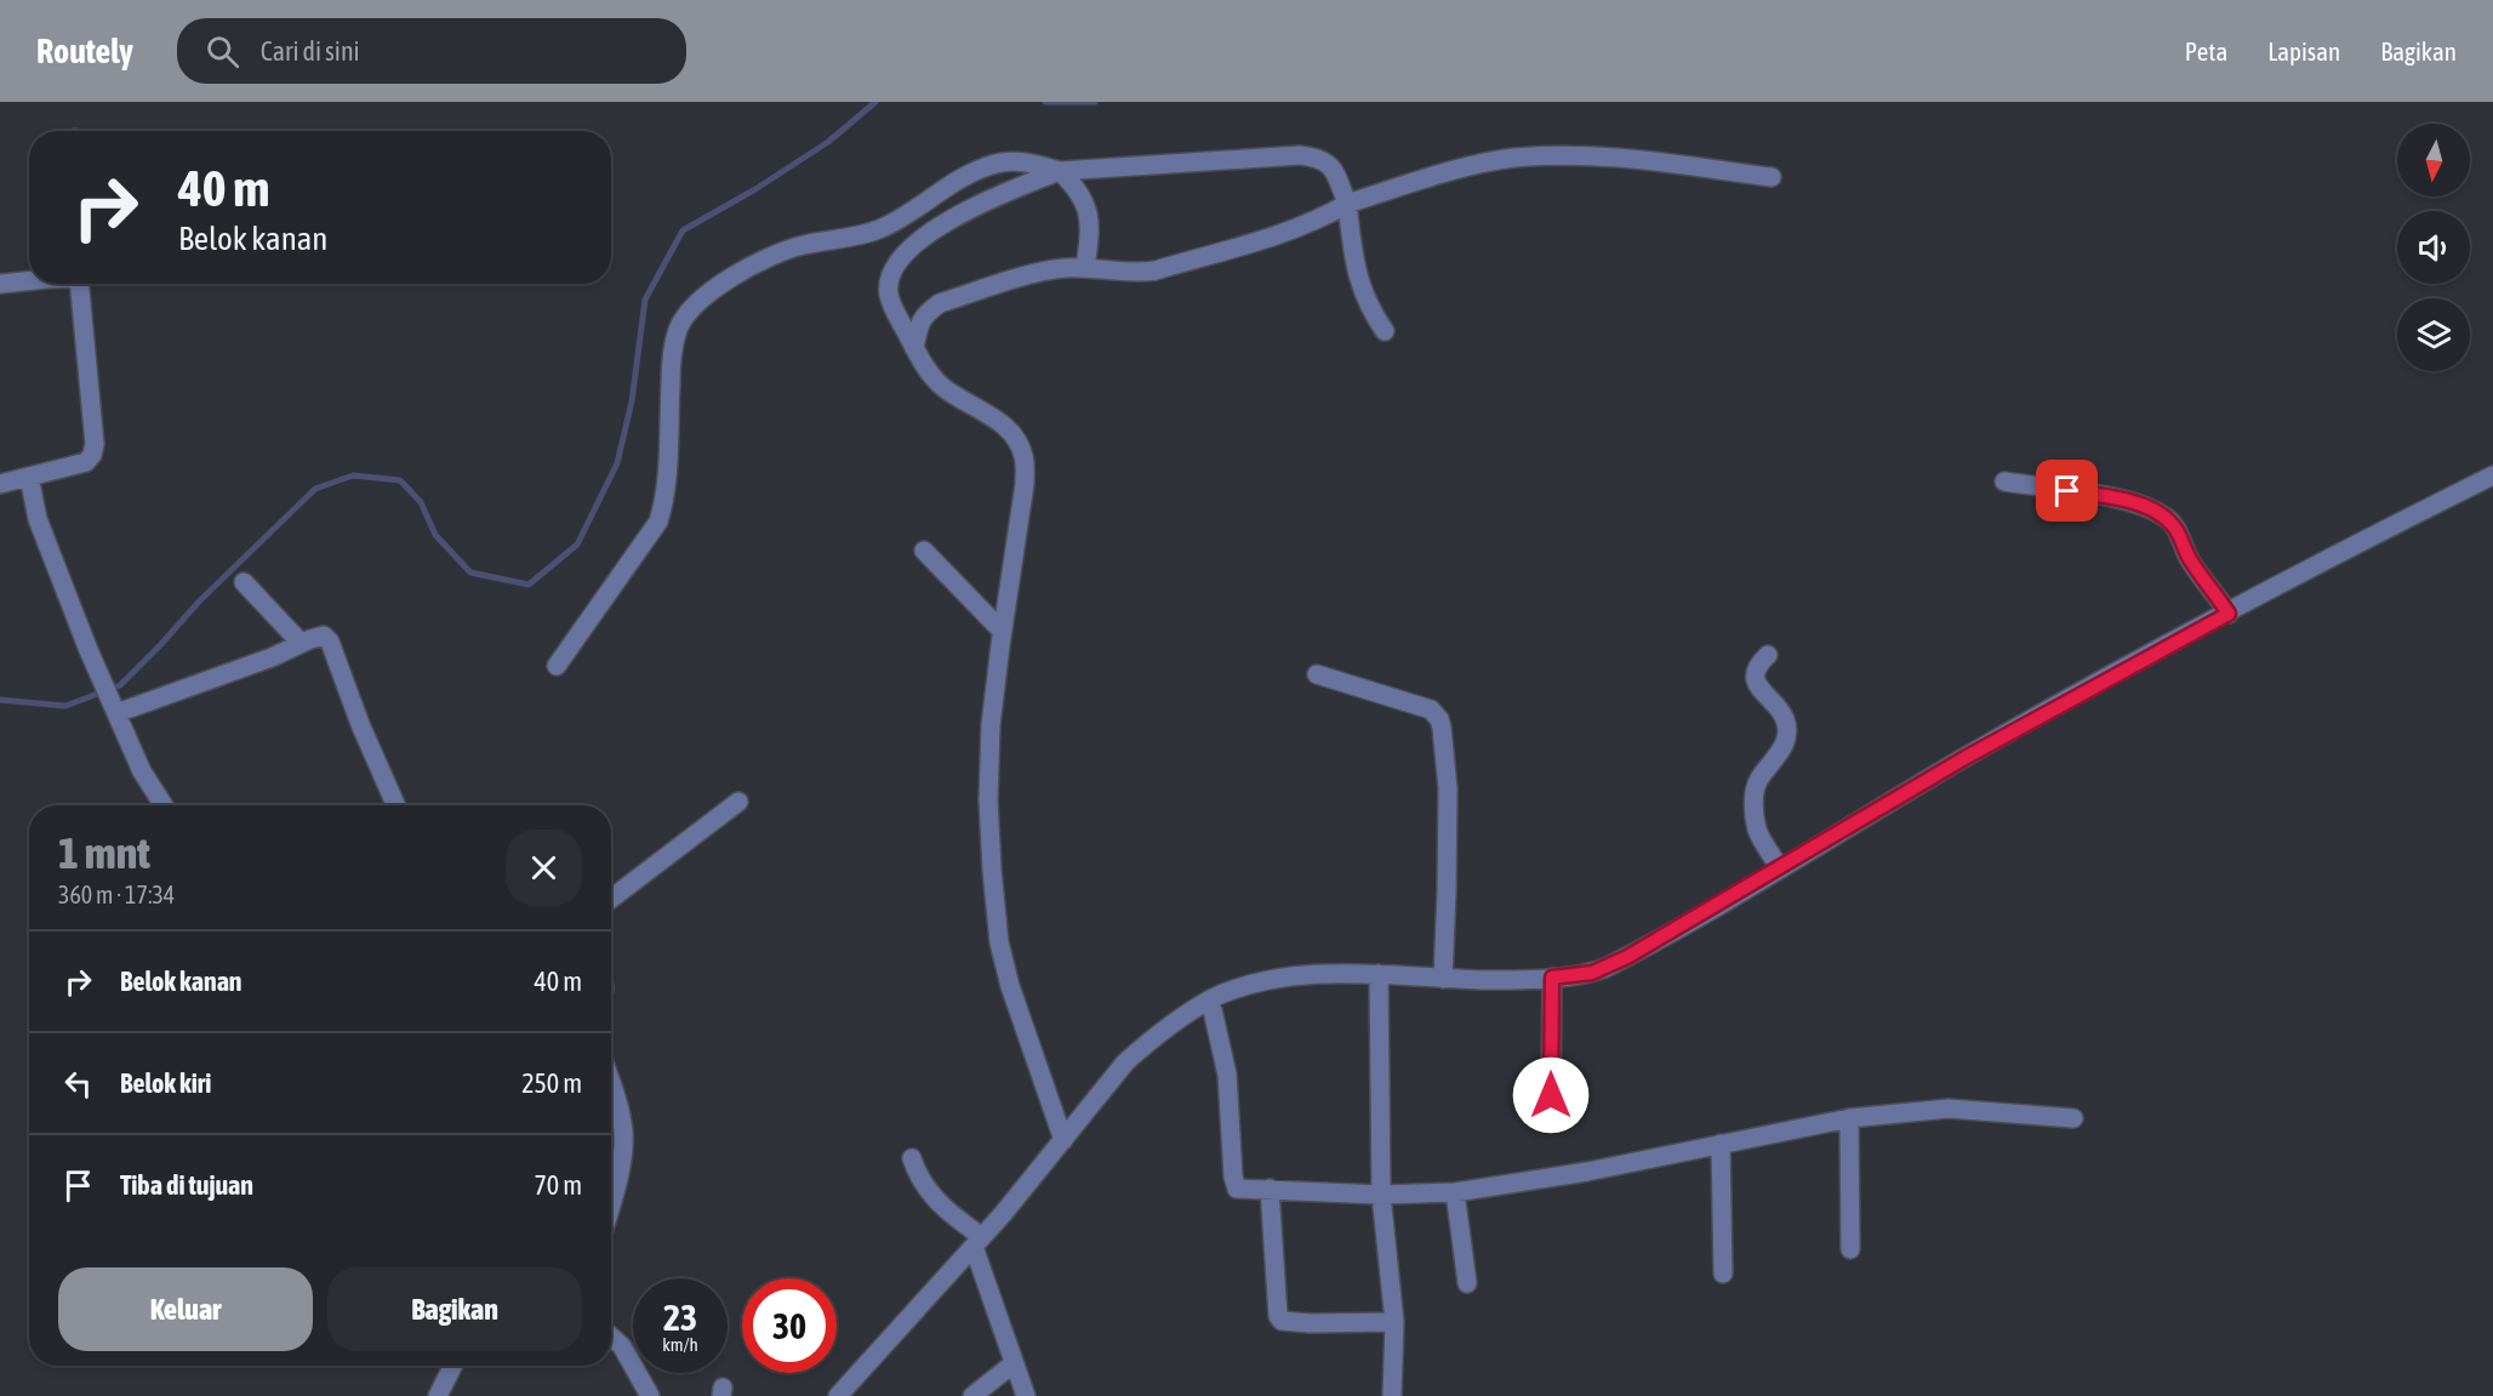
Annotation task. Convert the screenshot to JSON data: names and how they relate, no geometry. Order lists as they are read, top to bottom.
{
  "north": "bottom",
  "page": {
    "header": "Routely",
    "search": "Cari di sini",
    "nav": ["Peta", "Lapisan", "Bagikan"],
    "turn": ["40 m", "Belok kanan"],
    "heading": ["1 mnt", "360 m · 17:34"],
    "list": [
      {
        "name": "Belok kanan",
        "value": "40 m"
      },
      {
        "name": "Belok kiri",
        "value": "250 m"
      },
      {
        "name": "Tiba di tujuan",
        "value": "70 m"
      }
    ],
    "buttons": ["Keluar", "Bagikan"],
    "speed": "23 km/h",
    "limit": "30"
  }
}
